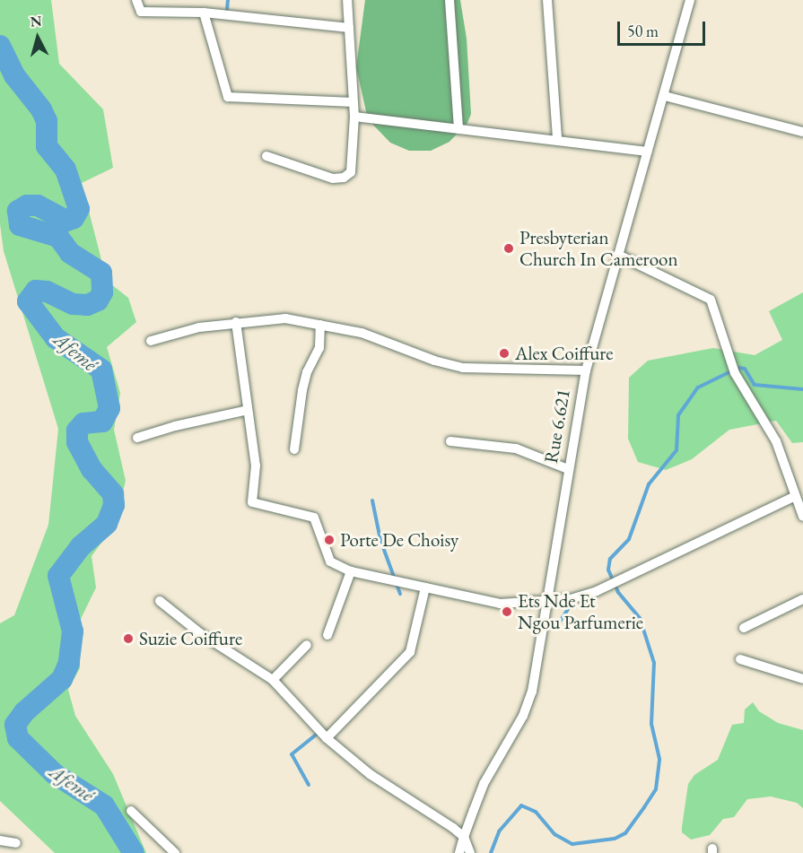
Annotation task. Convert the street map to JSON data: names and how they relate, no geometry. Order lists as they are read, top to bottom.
{
  "streets": {
    "street": ["Rue 6.621"]
  },
  "water": ["Afemé"],
  "places": [
    "Presbyterian Church In Cameroon",
    "Alex Coiffure",
    "Porte De Choisy",
    "Ets Nde Et Ngou Parfumerie",
    "Suzie Coiffure"
  ],
  "scale_bar": "50 m",
  "north": "top"
}
